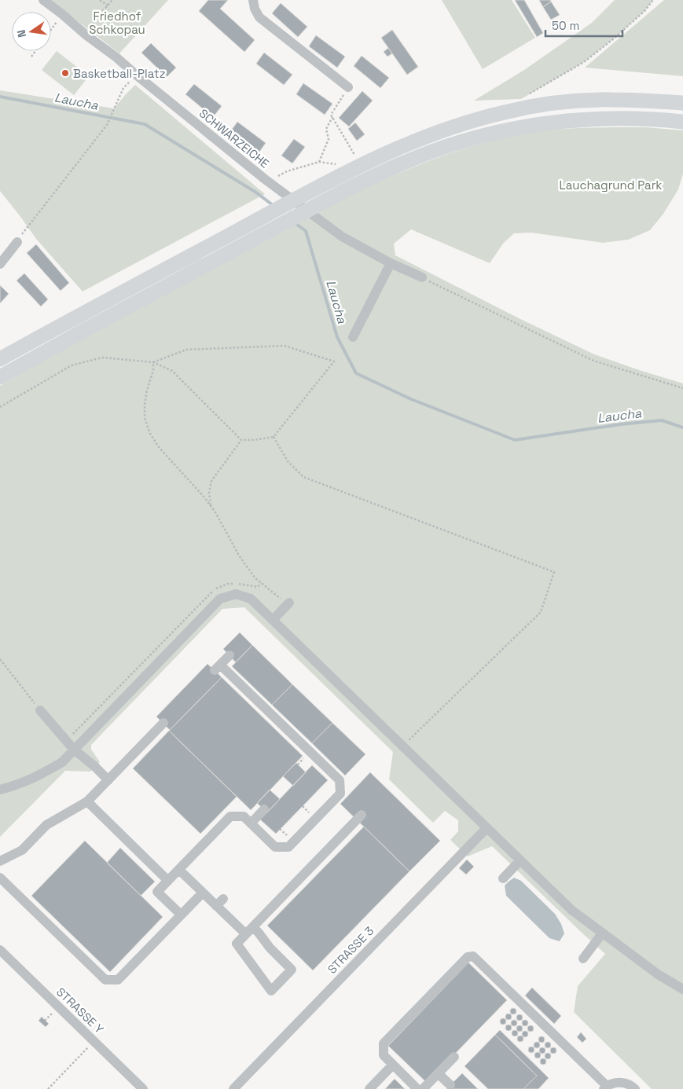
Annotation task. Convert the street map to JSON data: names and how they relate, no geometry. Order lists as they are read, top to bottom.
{
  "streets": {
    "street": ["SCHWARZEICHE", "STRASSE 3", "STRASSE Y"]
  },
  "water": ["Laucha"],
  "parks": ["Friedhof Schkopau", "Lauchagrund Park"],
  "places": ["Basketball-Platz"],
  "scale_bar": "50 m",
  "north": "left"
}
